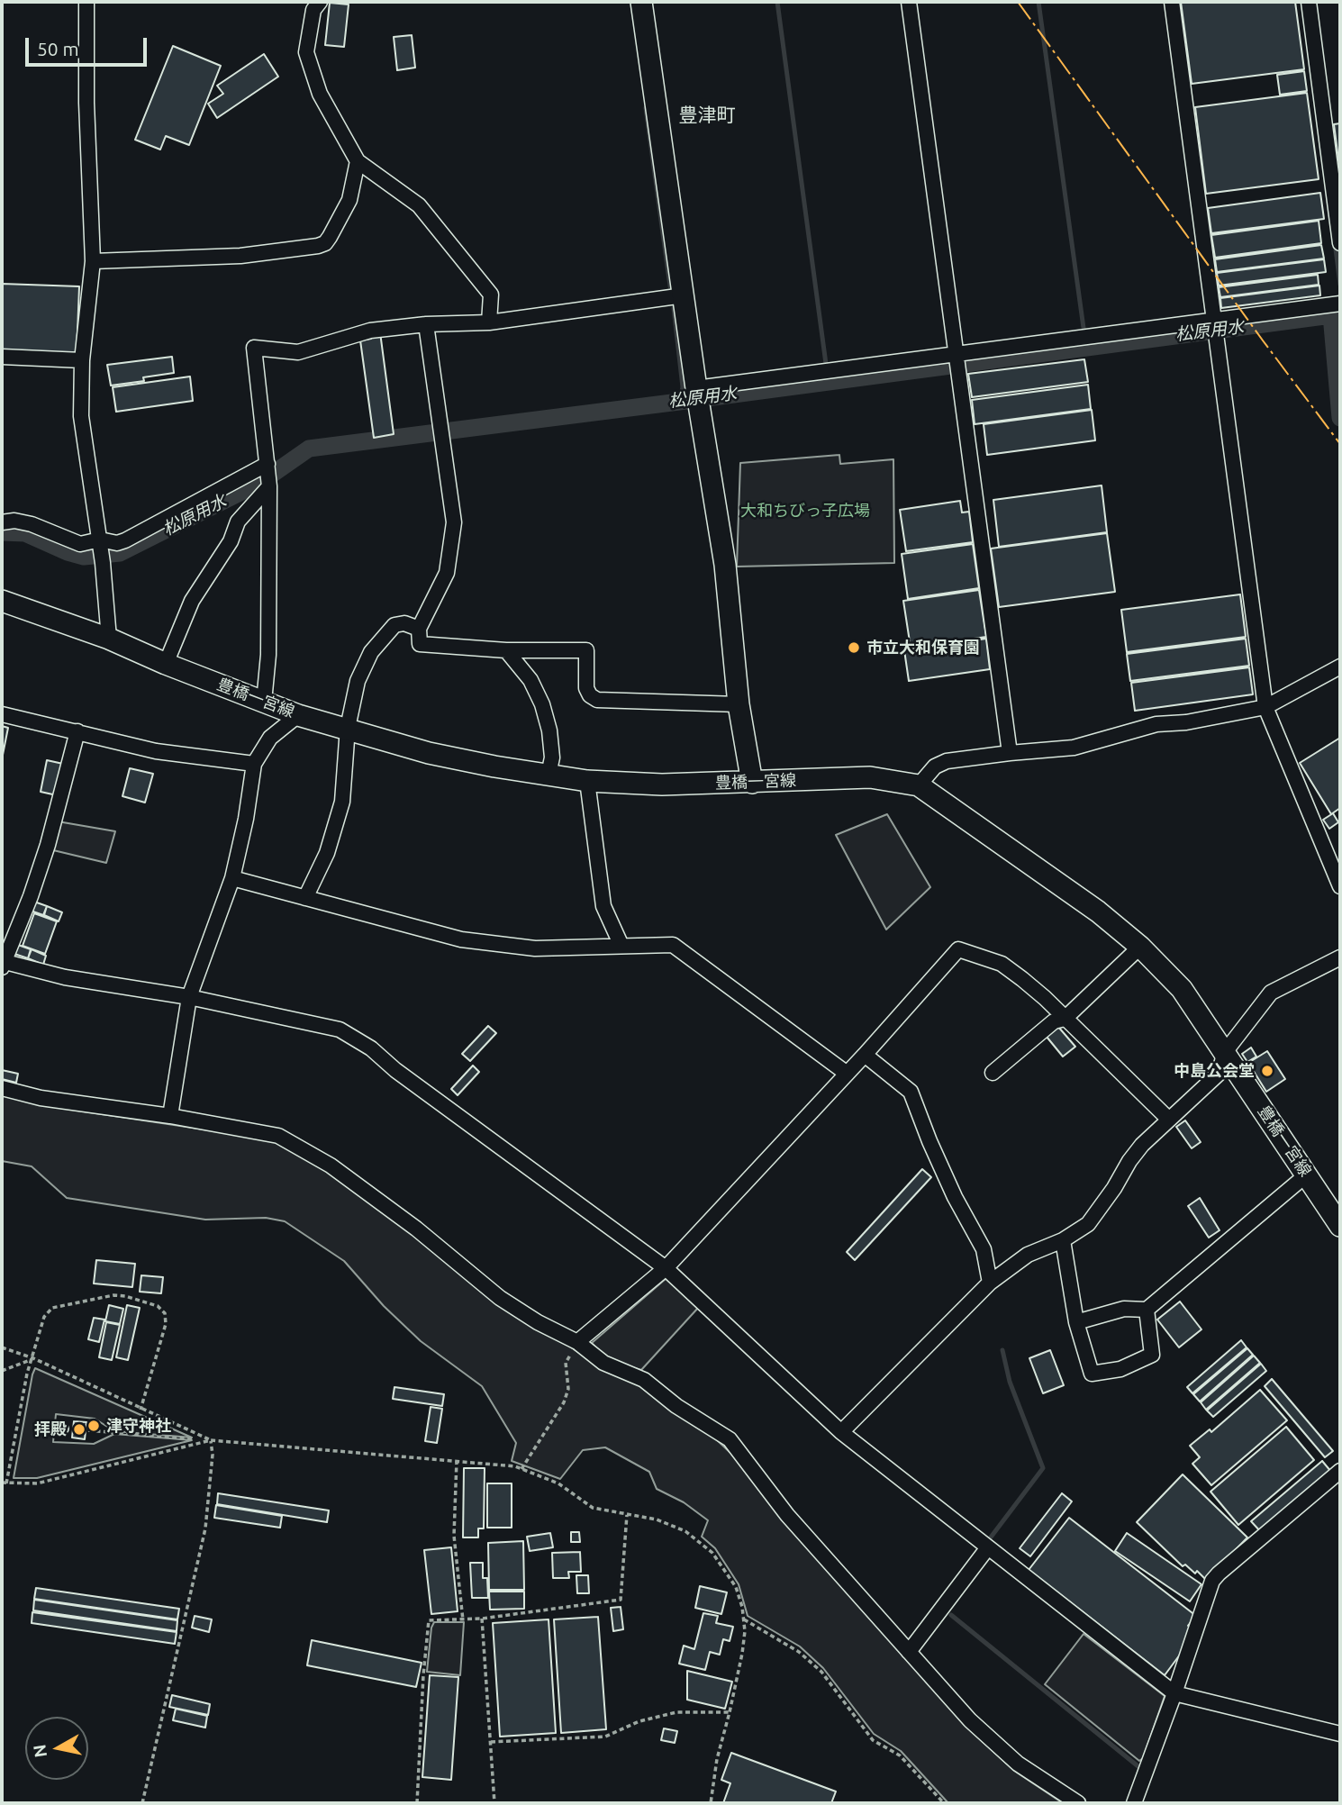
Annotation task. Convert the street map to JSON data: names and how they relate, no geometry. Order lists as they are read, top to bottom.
{
  "streets": {
    "main road": ["豊橋一宮線"]
  },
  "districts": ["豊津町"],
  "water": ["松原用水"],
  "parks": ["大和ちびっ子広場"],
  "places": [
    "市立大和保育園",
    "中島公会堂",
    "津守神社",
    "拝殿"
  ],
  "scale_bar": "50 m",
  "north": "left"
}
